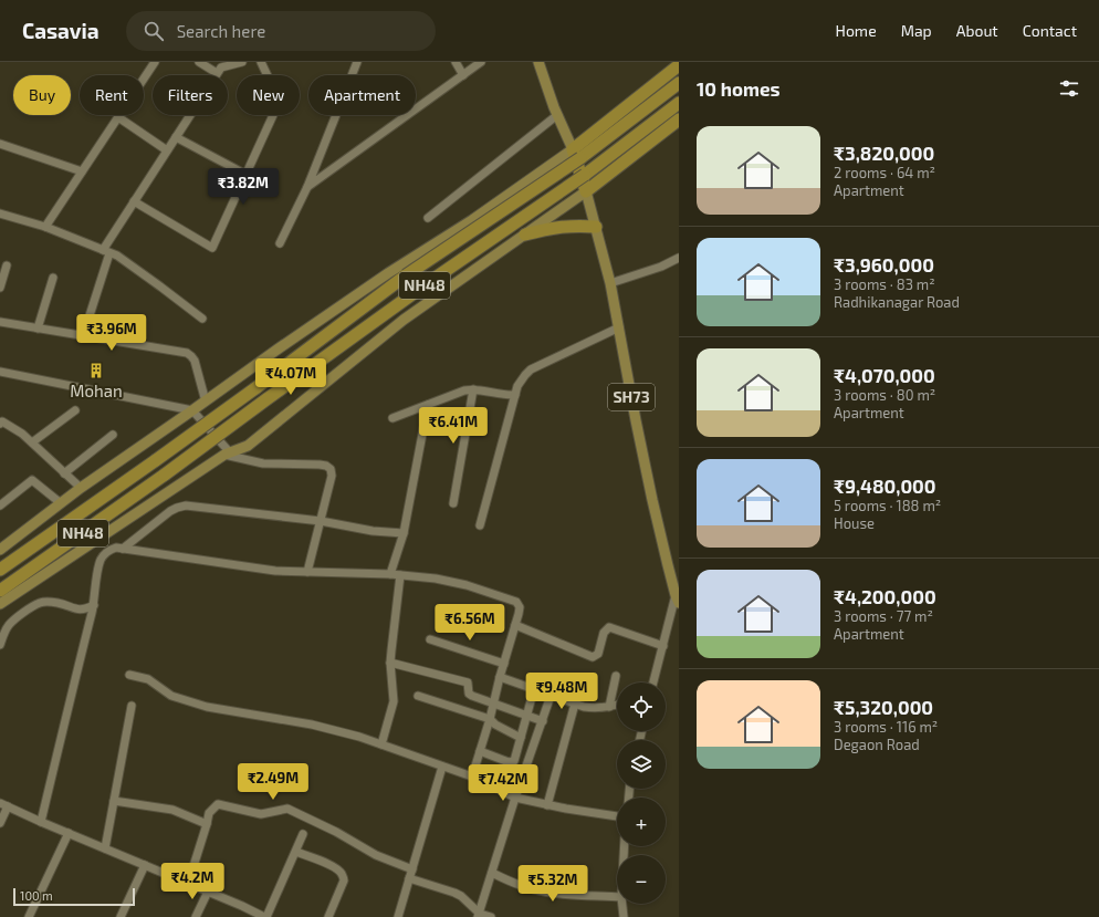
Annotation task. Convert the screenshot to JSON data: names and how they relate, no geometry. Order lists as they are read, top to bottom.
{
  "streets": {
    "highway": ["NH48", "SH73"]
  },
  "places": {
    "building": ["Mohan"]
  },
  "scale_bar": "100 m",
  "page": {
    "header": "Casavia",
    "search": "Search here",
    "nav": [
      "Home",
      "Map",
      "About",
      "Contact"
    ],
    "heading": "10 homes",
    "chip": [
      "Buy",
      "Rent",
      "Filters",
      "New",
      "Apartment"
    ],
    "list": [
      {
        "name": "₹3,820,000",
        "note": "2 rooms · 64 m² · Apartment"
      },
      {
        "name": "₹3,960,000",
        "note": "3 rooms · 83 m² · Radhikanagar Road"
      },
      {
        "name": "₹4,070,000",
        "note": "3 rooms · 80 m² · Apartment"
      },
      {
        "name": "₹9,480,000",
        "note": "5 rooms · 188 m² · House"
      },
      {
        "name": "₹4,200,000",
        "note": "3 rooms · 77 m² · Apartment"
      },
      {
        "name": "₹5,320,000",
        "note": "3 rooms · 116 m² · Degaon Road"
      }
    ],
    "price": [
      "₹3.82M",
      "₹3.96M",
      "₹4.07M",
      "₹6.41M",
      "₹6.56M",
      "₹9.48M",
      "₹2.49M",
      "₹7.42M",
      "₹4.2M",
      "₹5.32M"
    ],
    "map_buttons": ["+", "−"],
    "scale": "100 m"
  }
}
